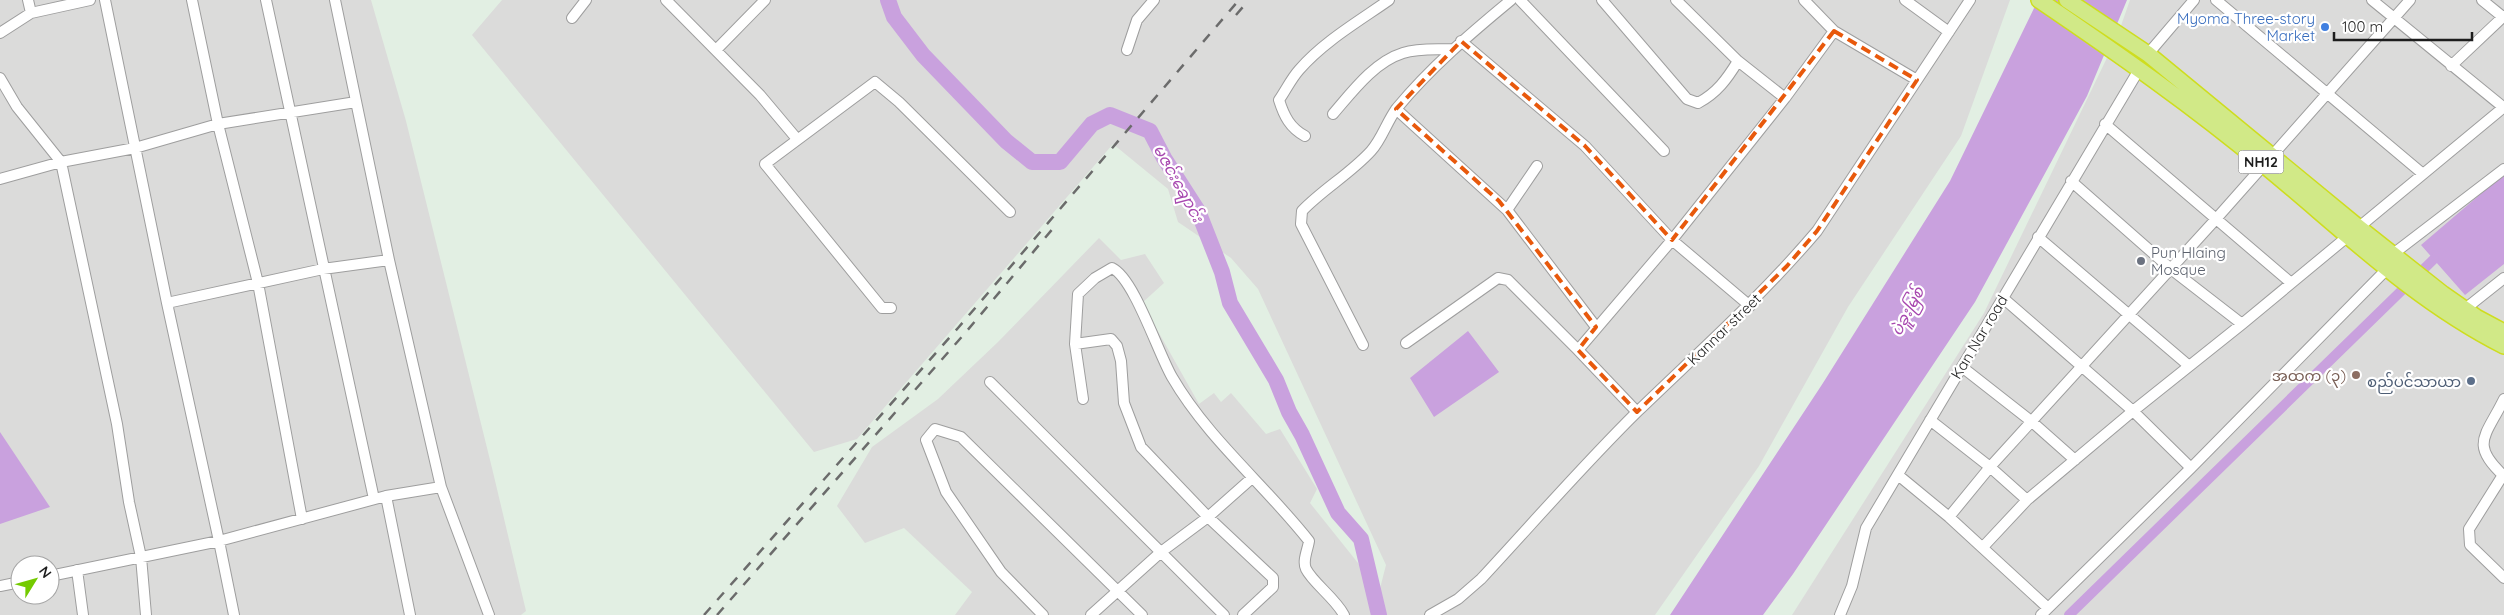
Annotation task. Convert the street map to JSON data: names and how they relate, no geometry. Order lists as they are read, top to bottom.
{
  "streets": {
    "highway": ["NH12"],
    "street": ["Kannar street", "Kan Nar road"]
  },
  "crossings": [
    ["NH12", "Kan Nar road"]
  ],
  "water": ["မဇင်းချောင်း", "ပဲခူးမြစ်"],
  "places": [
    "Myoma Three-story Market",
    "Pun Hlaing Mosque",
    "အထက (၃)",
    "စည်ပင်သာယာ"
  ],
  "scale_bar": "100 m",
  "north": "top right"
}
